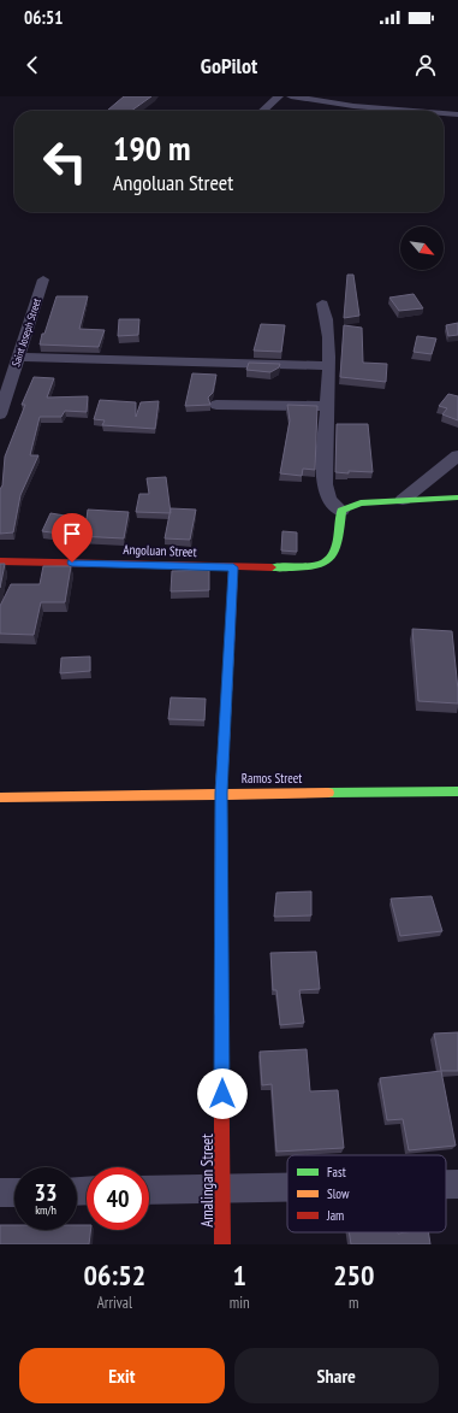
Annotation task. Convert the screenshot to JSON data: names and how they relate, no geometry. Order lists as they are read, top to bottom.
{
  "streets": {
    "street": [
      "Saint Joseph Street",
      "Angoluan Street",
      "Ramos Street",
      "Amalingan Street"
    ]
  },
  "crossings": [
    ["Angoluan Street", "Amalingan Street"],
    ["Ramos Street", "Amalingan Street"]
  ],
  "legend": ["Fast", "Slow", "Jam"],
  "north": "bottom right",
  "page": {
    "status": "06:51",
    "header": "GoPilot",
    "turn": ["190 m", "Angoluan Street"],
    "speed": "33 km/h",
    "limit": "40",
    "eta": [
      "06:52",
      "Arrival",
      "1",
      "min",
      "250",
      "m"
    ],
    "buttons": ["Exit", "Share"]
  }
}
